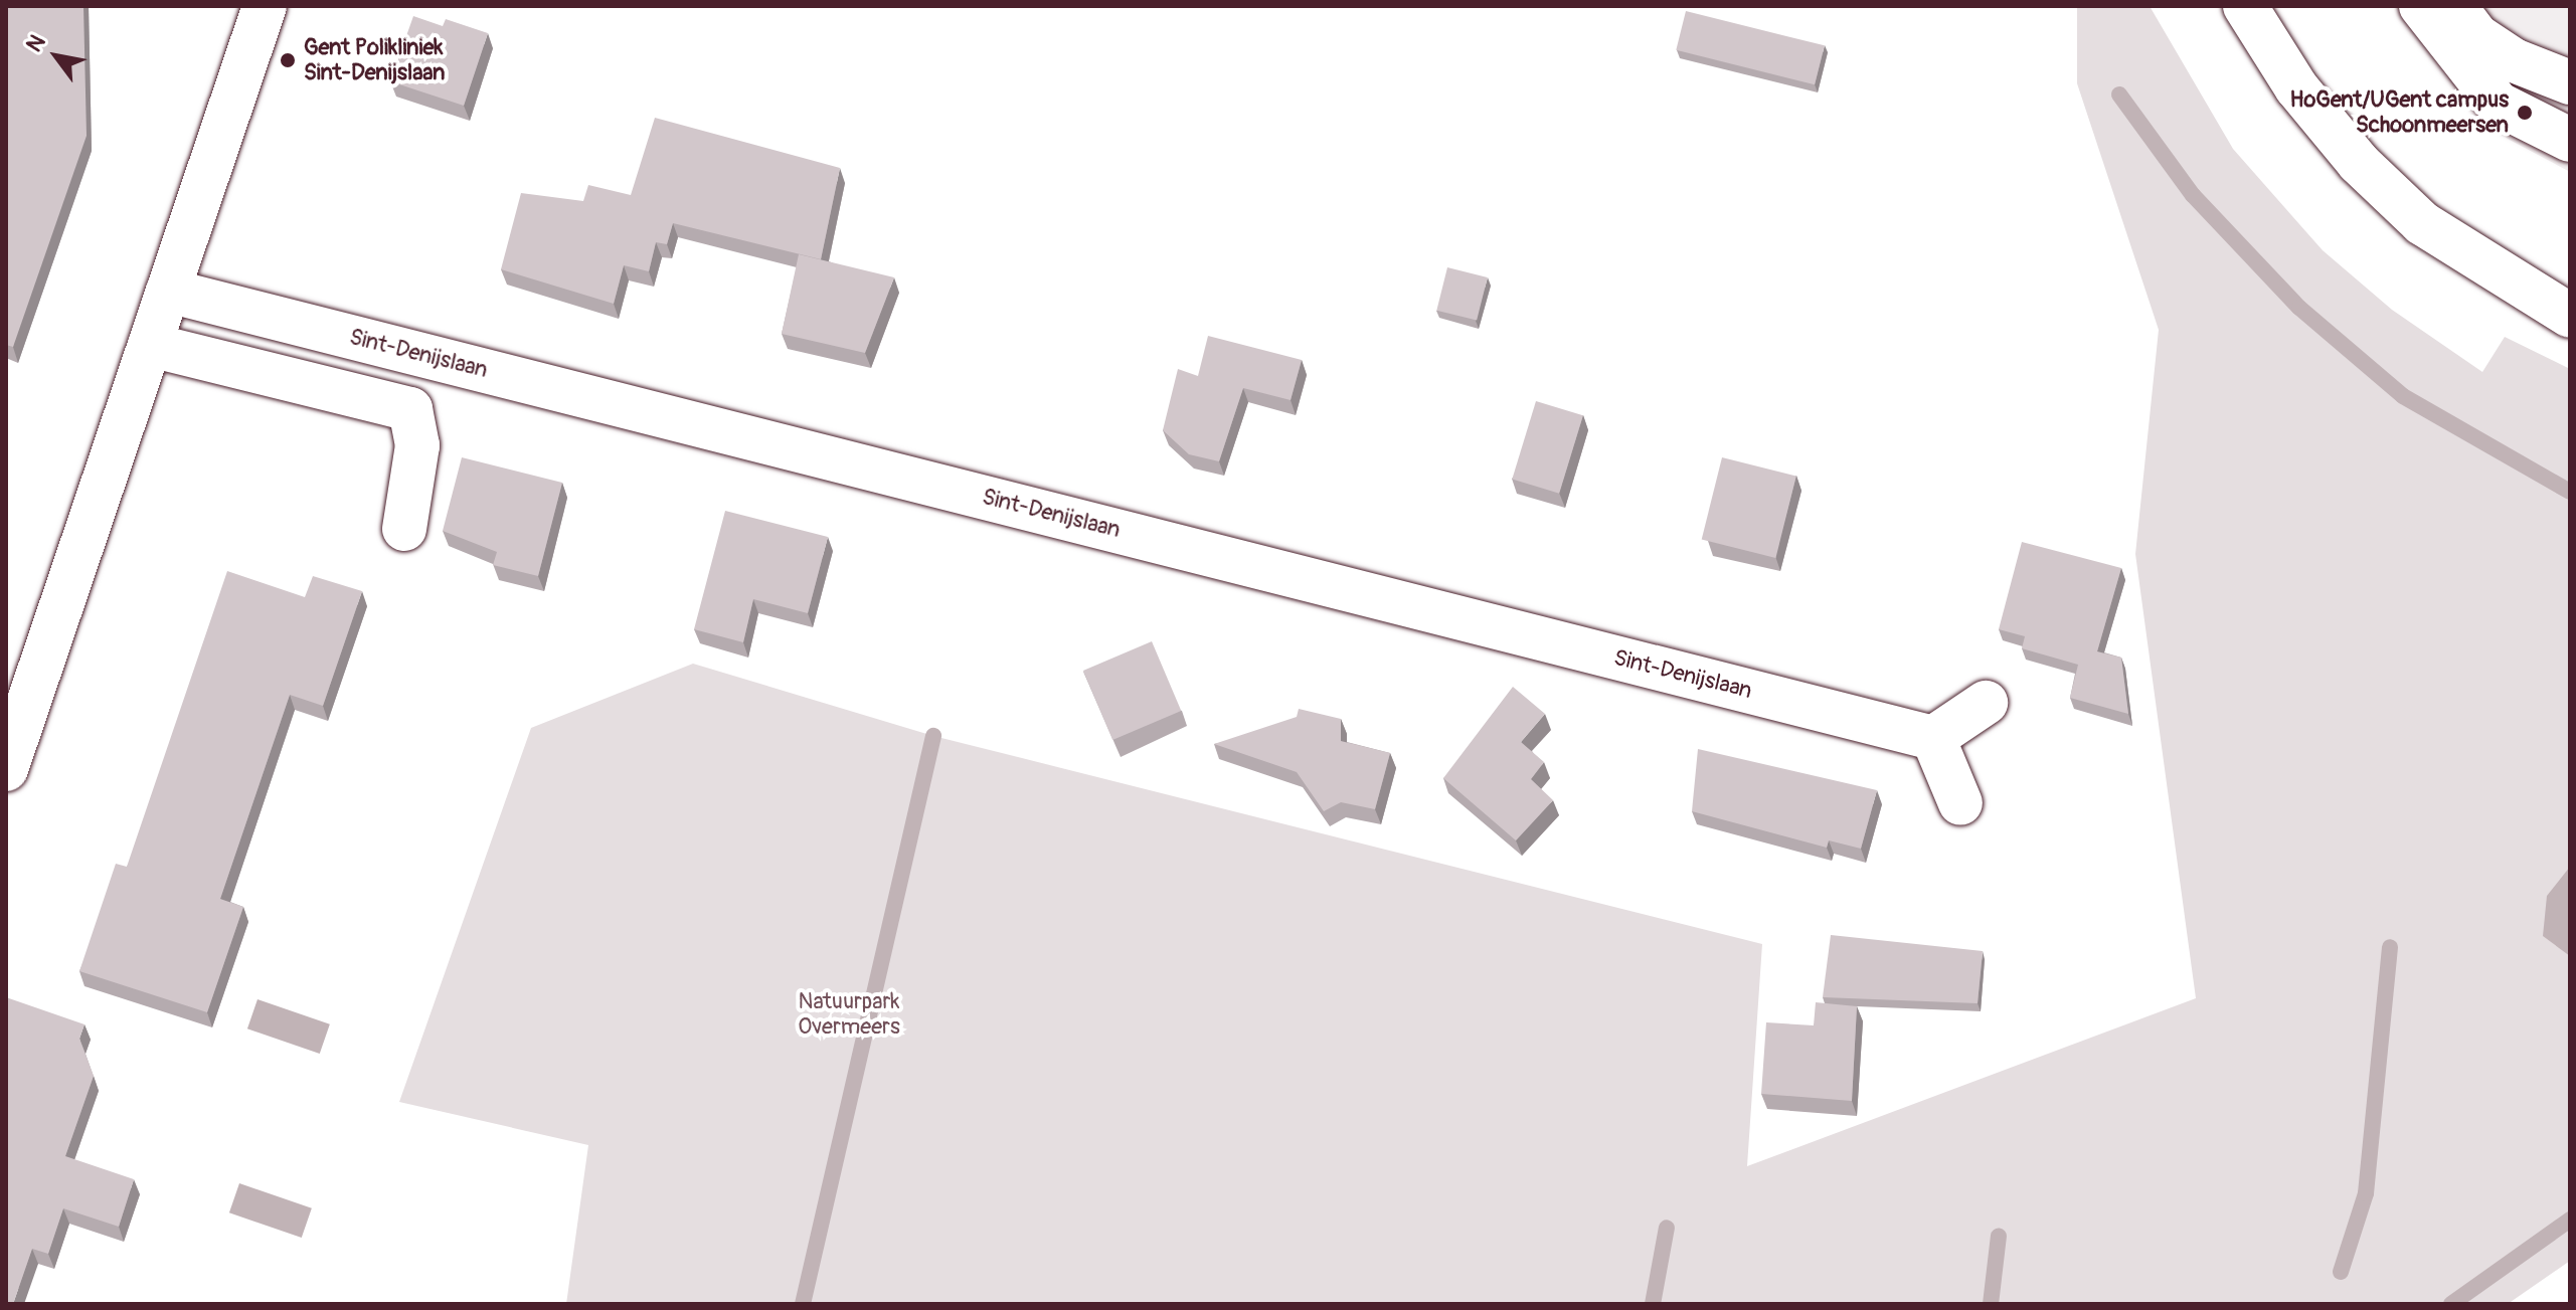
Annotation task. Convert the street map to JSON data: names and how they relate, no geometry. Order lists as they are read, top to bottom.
{
  "streets": {
    "street": ["Sint-Denijslaan"]
  },
  "parks": ["Natuurpark Overmeers"],
  "places": ["Gent Polikliniek Sint-Denijslaan", "HoGent/UGent campus Schoonmeersen"],
  "north": "top left"
}
